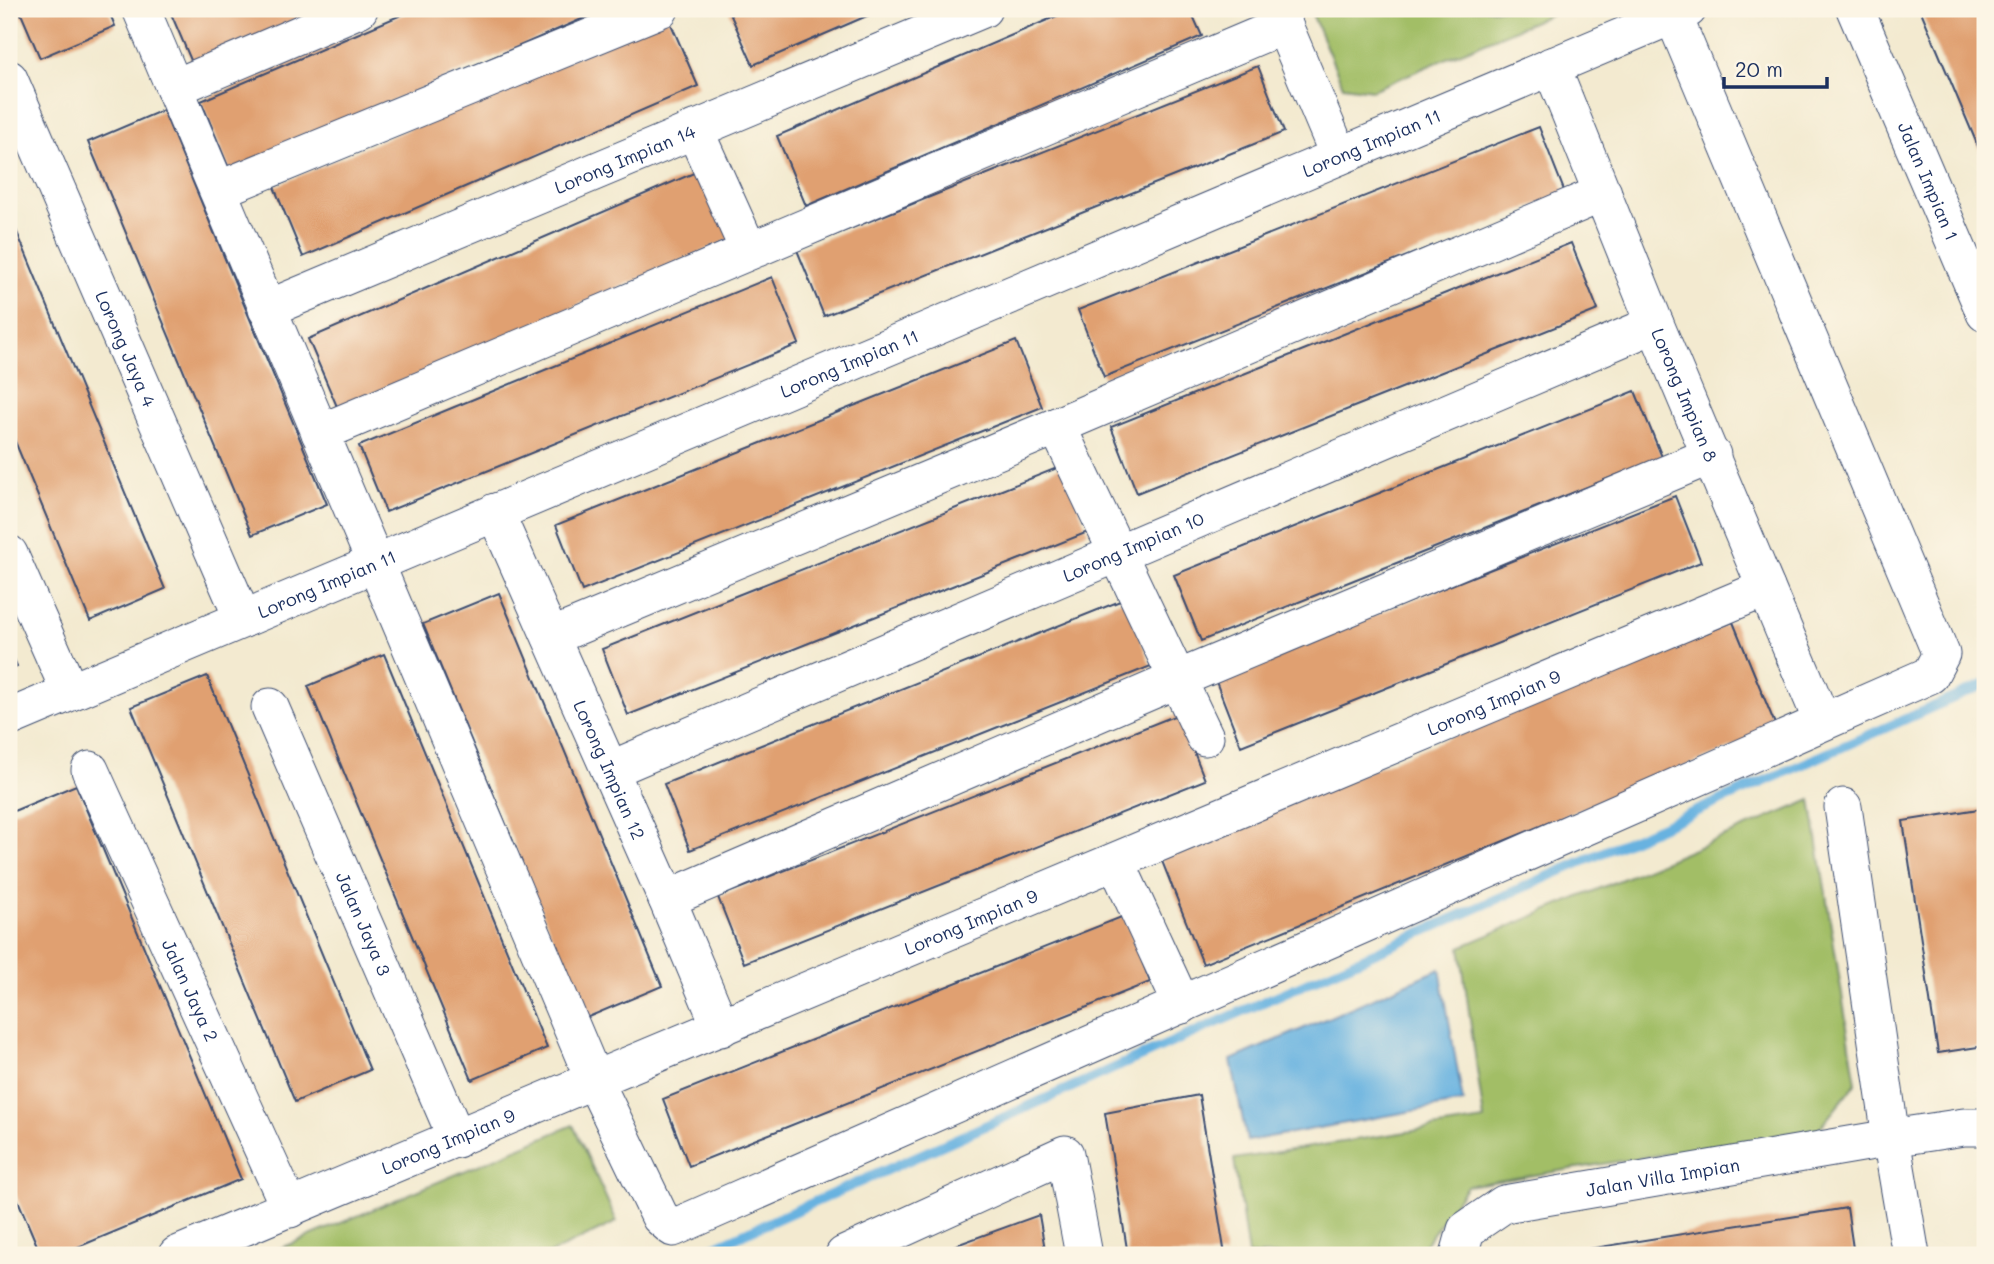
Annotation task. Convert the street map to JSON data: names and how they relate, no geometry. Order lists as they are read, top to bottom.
{
  "streets": {
    "street": [
      "Lorong Impian 11",
      "Lorong Impian 14",
      "Jalan Impian 1",
      "Lorong Jaya 4",
      "Lorong Impian 8",
      "Lorong Impian 10",
      "Lorong Impian 9",
      "Lorong Impian 12",
      "Jalan Jaya 3",
      "Jalan Jaya 2",
      "Jalan Villa Impian"
    ]
  },
  "crossings": [
    ["Lorong Impian 11", "Lorong Jaya 4"],
    ["Lorong Impian 11", "Lorong Impian 8"],
    ["Lorong Impian 11", "Lorong Impian 12"],
    ["Lorong Impian 8", "Lorong Impian 10"],
    ["Lorong Impian 8", "Lorong Impian 9"],
    ["Lorong Impian 10", "Lorong Impian 12"],
    ["Lorong Impian 9", "Lorong Impian 12"],
    ["Lorong Impian 9", "Jalan Jaya 3"],
    ["Lorong Impian 9", "Jalan Jaya 2"]
  ],
  "scale_bar": "20 m"
}
